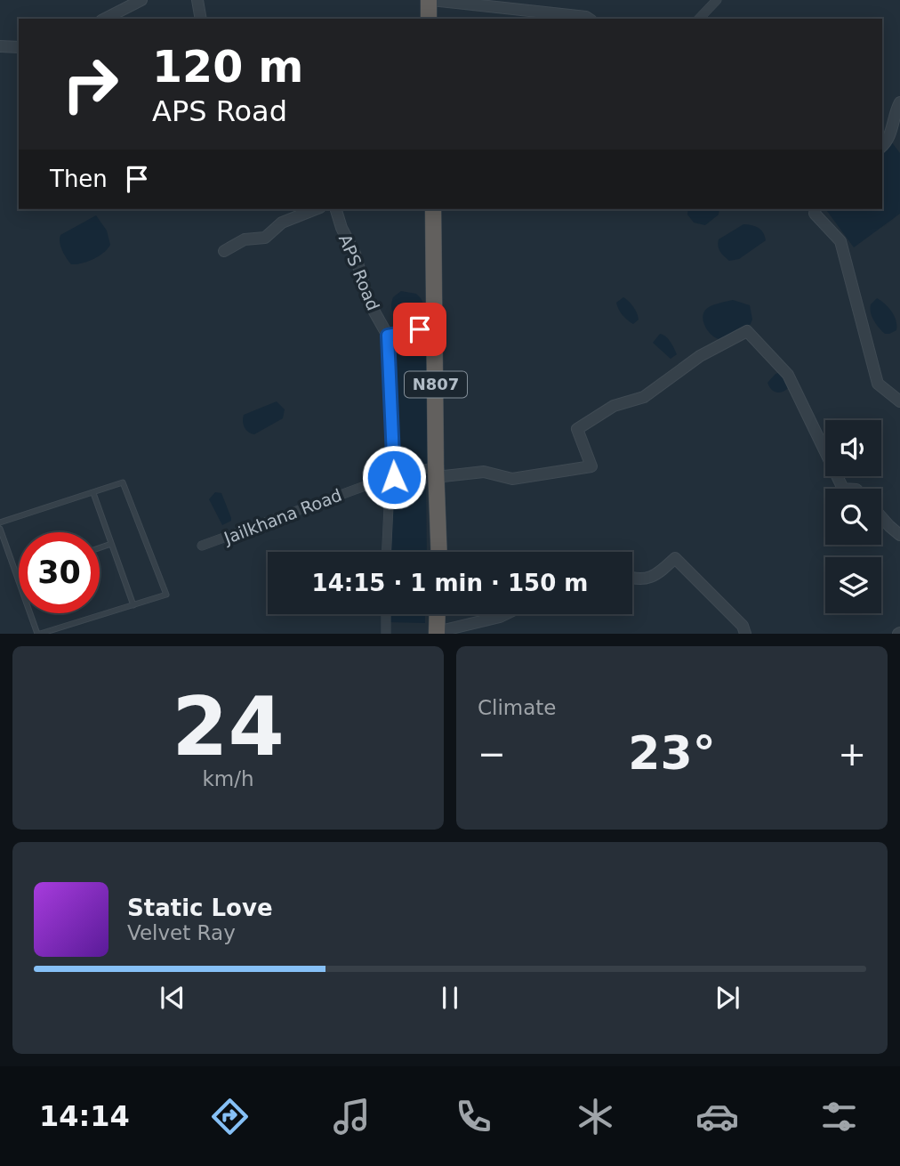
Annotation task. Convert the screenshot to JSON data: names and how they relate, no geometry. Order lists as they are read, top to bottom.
{
  "streets": {
    "highway": ["N807"],
    "street": ["APS Road", "Jailkhana Road"]
  },
  "crossings": [
    ["N807", "Jailkhana Road"]
  ],
  "page": {
    "turn": ["120 m", "APS Road"],
    "then": "Then",
    "limit": "30",
    "trip": "14:15 · 1 min · 150 m",
    "tile": [
      ["24", "km/h"],
      "Climate"
    ],
    "heat": ["−", "23°", "+"],
    "song": ["Static Love", "Velvet Ray"],
    "tabs": "14:14"
  }
}
